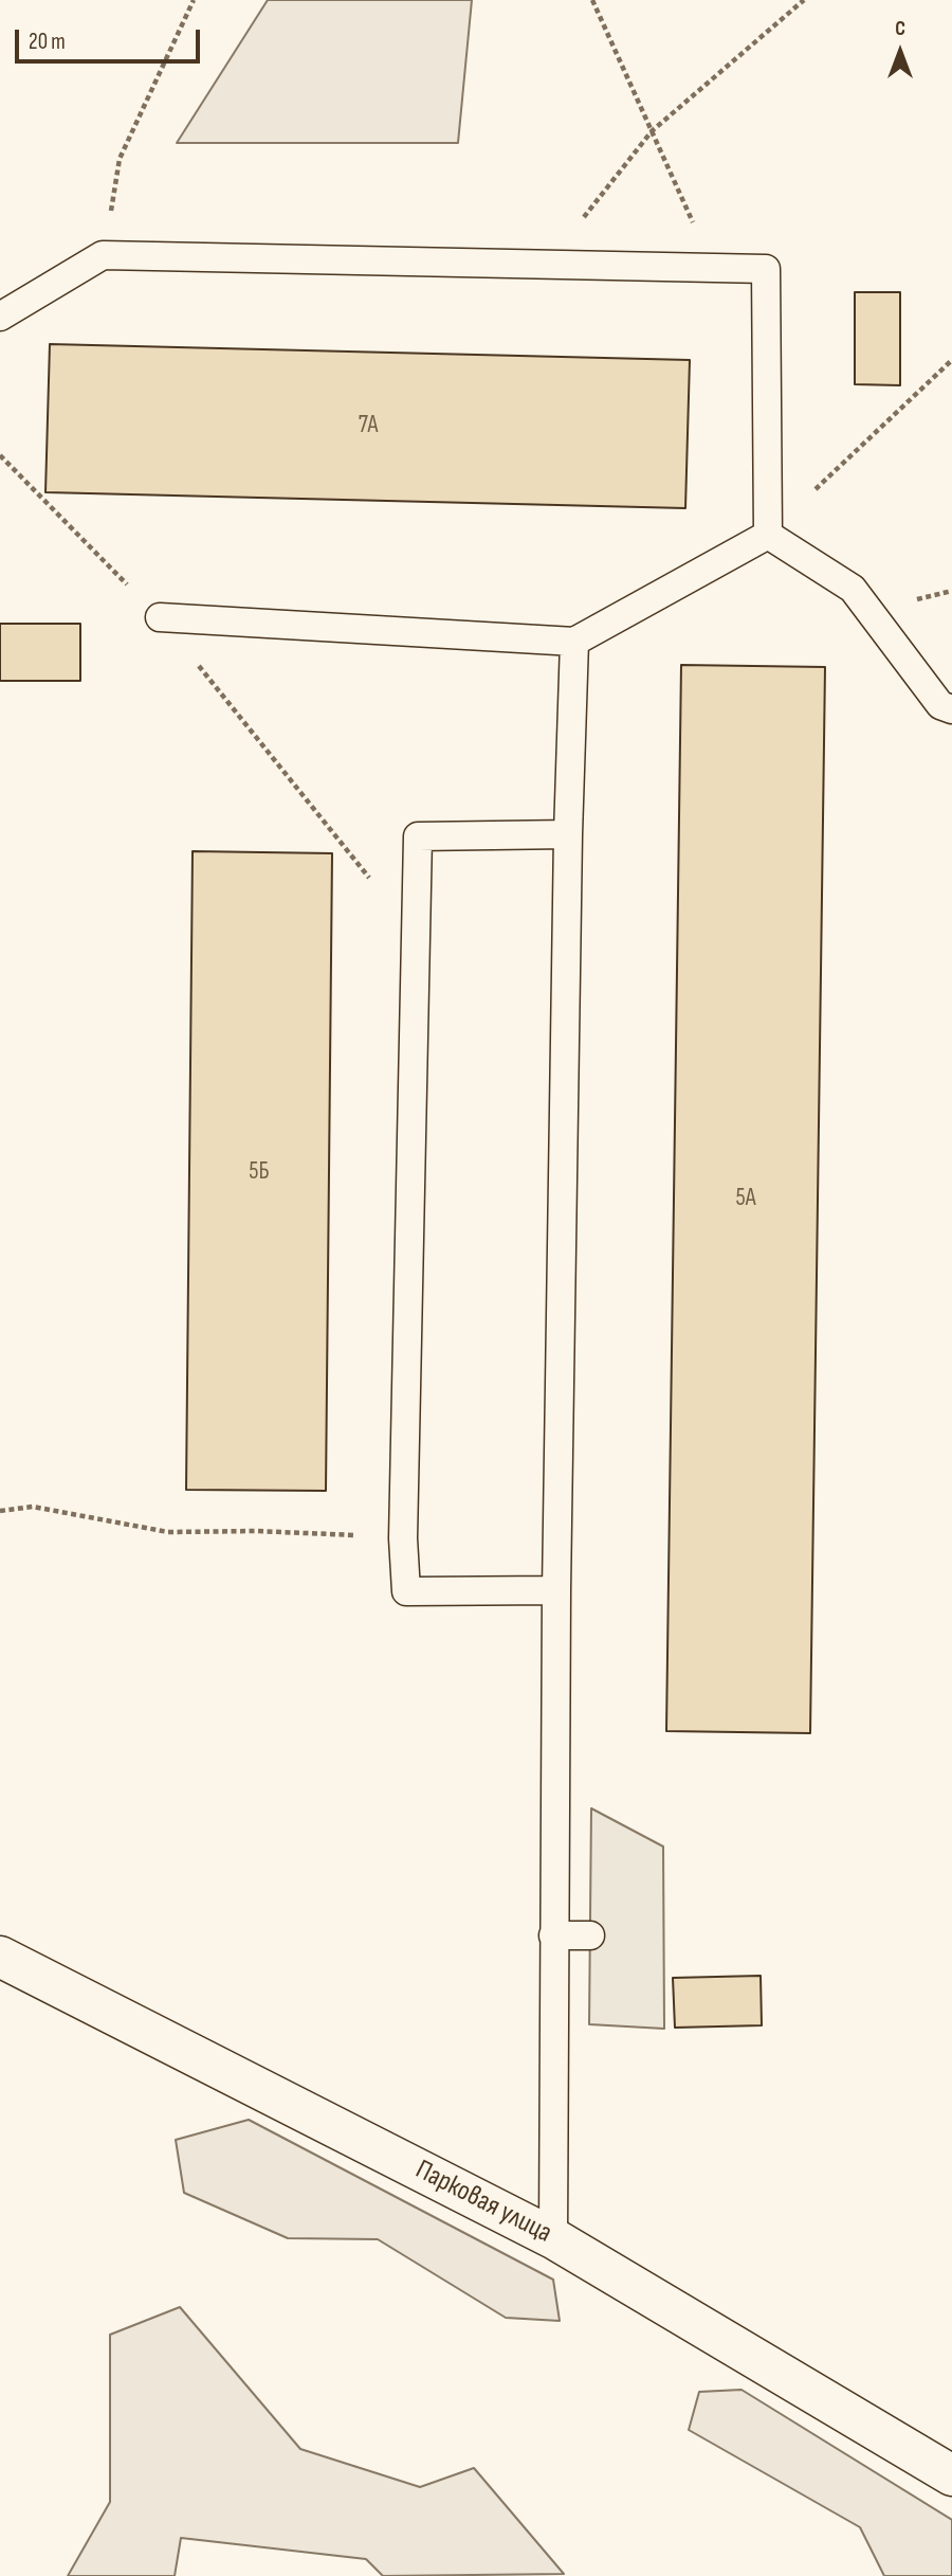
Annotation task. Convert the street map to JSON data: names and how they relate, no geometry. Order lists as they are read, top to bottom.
{
  "streets": {
    "street": ["Парковая улица"]
  },
  "house_numbers": ["7А", "5Б", "5А"],
  "scale_bar": "20 m",
  "north": "top"
}
